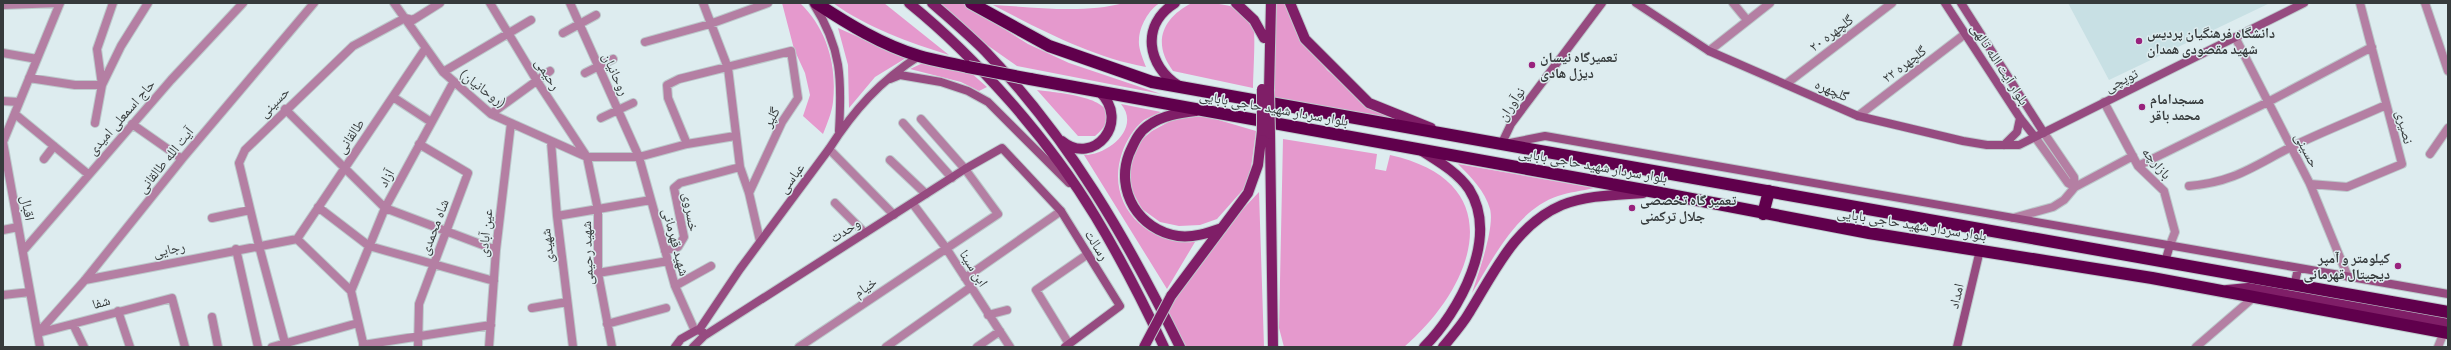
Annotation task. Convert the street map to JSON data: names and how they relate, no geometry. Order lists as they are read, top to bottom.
{
  "streets": {
    "highway": ["بلوار سردار شهید حاجی بابایی"],
    "main road": [
      "بلوار آیت الله تالهی",
      "توپچی",
      "گلچهره",
      "نوآوران",
      "عباسی",
      "وحدت",
      "رسالت",
      "امداد"
    ],
    "street": [
      "گلچهره ۲۰",
      "گلچهره ۲۲",
      "رحیمی",
      "روحانیان",
      "(روحانیان)",
      "حسینی",
      "حاج اسمعلی امیدی",
      "گلپر",
      "نصیری",
      "طالقانی",
      "آیت الله طالقانی",
      "بازارچه",
      "آزاد",
      "اقبال",
      "خسروی",
      "شاه محمدی",
      "عین آبادی",
      "شهید قهرمانی",
      "شهیدی",
      "رجایی",
      "شهید رحیمی",
      "ابن سینا",
      "خیام",
      "شفا"
    ]
  },
  "crossings": [
    ["گلچهره ۲۰", "گلچهره"],
    ["گلچهره ۲۲", "بلوار آیت الله تالهی"],
    ["گلچهره ۲۲", "گلچهره"],
    ["بلوار آیت الله تالهی", "توپچی"],
    ["بلوار آیت الله تالهی", "گلچهره"],
    ["رحیمی", "(روحانیان)"],
    ["رحیمی", "شهید رحیمی"],
    ["روحانیان", "شهید قهرمانی"],
    ["توپچی", "گلچهره"],
    ["توپچی", "حسینی"],
    ["توپچی", "بازارچه"],
    ["(روحانیان)", "حسینی"],
    ["(روحانیان)", "طالقانی"],
    ["(روحانیان)", "آزاد"],
    ["(روحانیان)", "عین آبادی"],
    ["(روحانیان)", "شهیدی"],
    ["(روحانیان)", "شهید رحیمی"],
    ["حسینی", "نصیری"],
    ["حسینی", "رجایی"],
    ["نوآوران", "بلوار سردار شهید حاجی بابایی"],
    ["بلوار سردار شهید حاجی بابایی", "عباسی"],
    ["بلوار سردار شهید حاجی بابایی", "امداد"],
    ["حاج اسمعلی امیدی", "اقبال"],
    ["طالقانی", "رجایی"],
    ["آیت الله طالقانی", "اقبال"],
    ["آیت الله طالقانی", "رجایی"],
    ["آیت الله طالقانی", "شفا"],
    ["آزاد", "شاه محمدی"],
    ["عباسی", "وحدت"],
    ["عباسی", "شهید قهرمانی"],
    ["اقبال", "شفا"],
    ["خسروی", "شهید قهرمانی"],
    ["وحدت", "شهید قهرمانی"],
    ["وحدت", "رسالت"],
    ["وحدت", "ابن سینا"],
    ["وحدت", "خیام"],
    ["ابن سینا", "خیام"]
  ],
  "places": [
    "دانشگاه فرهنگیان پردیس شهید مقصودی همدان",
    "تعمیرگاه نیسان دیزل هادی",
    "مسجدامام محمد باقر",
    "تعمیر گاه تخصصی جلال ترکمنی",
    "کیلومتر و آمپر دیجیتال قهرمانی"
  ]
}
